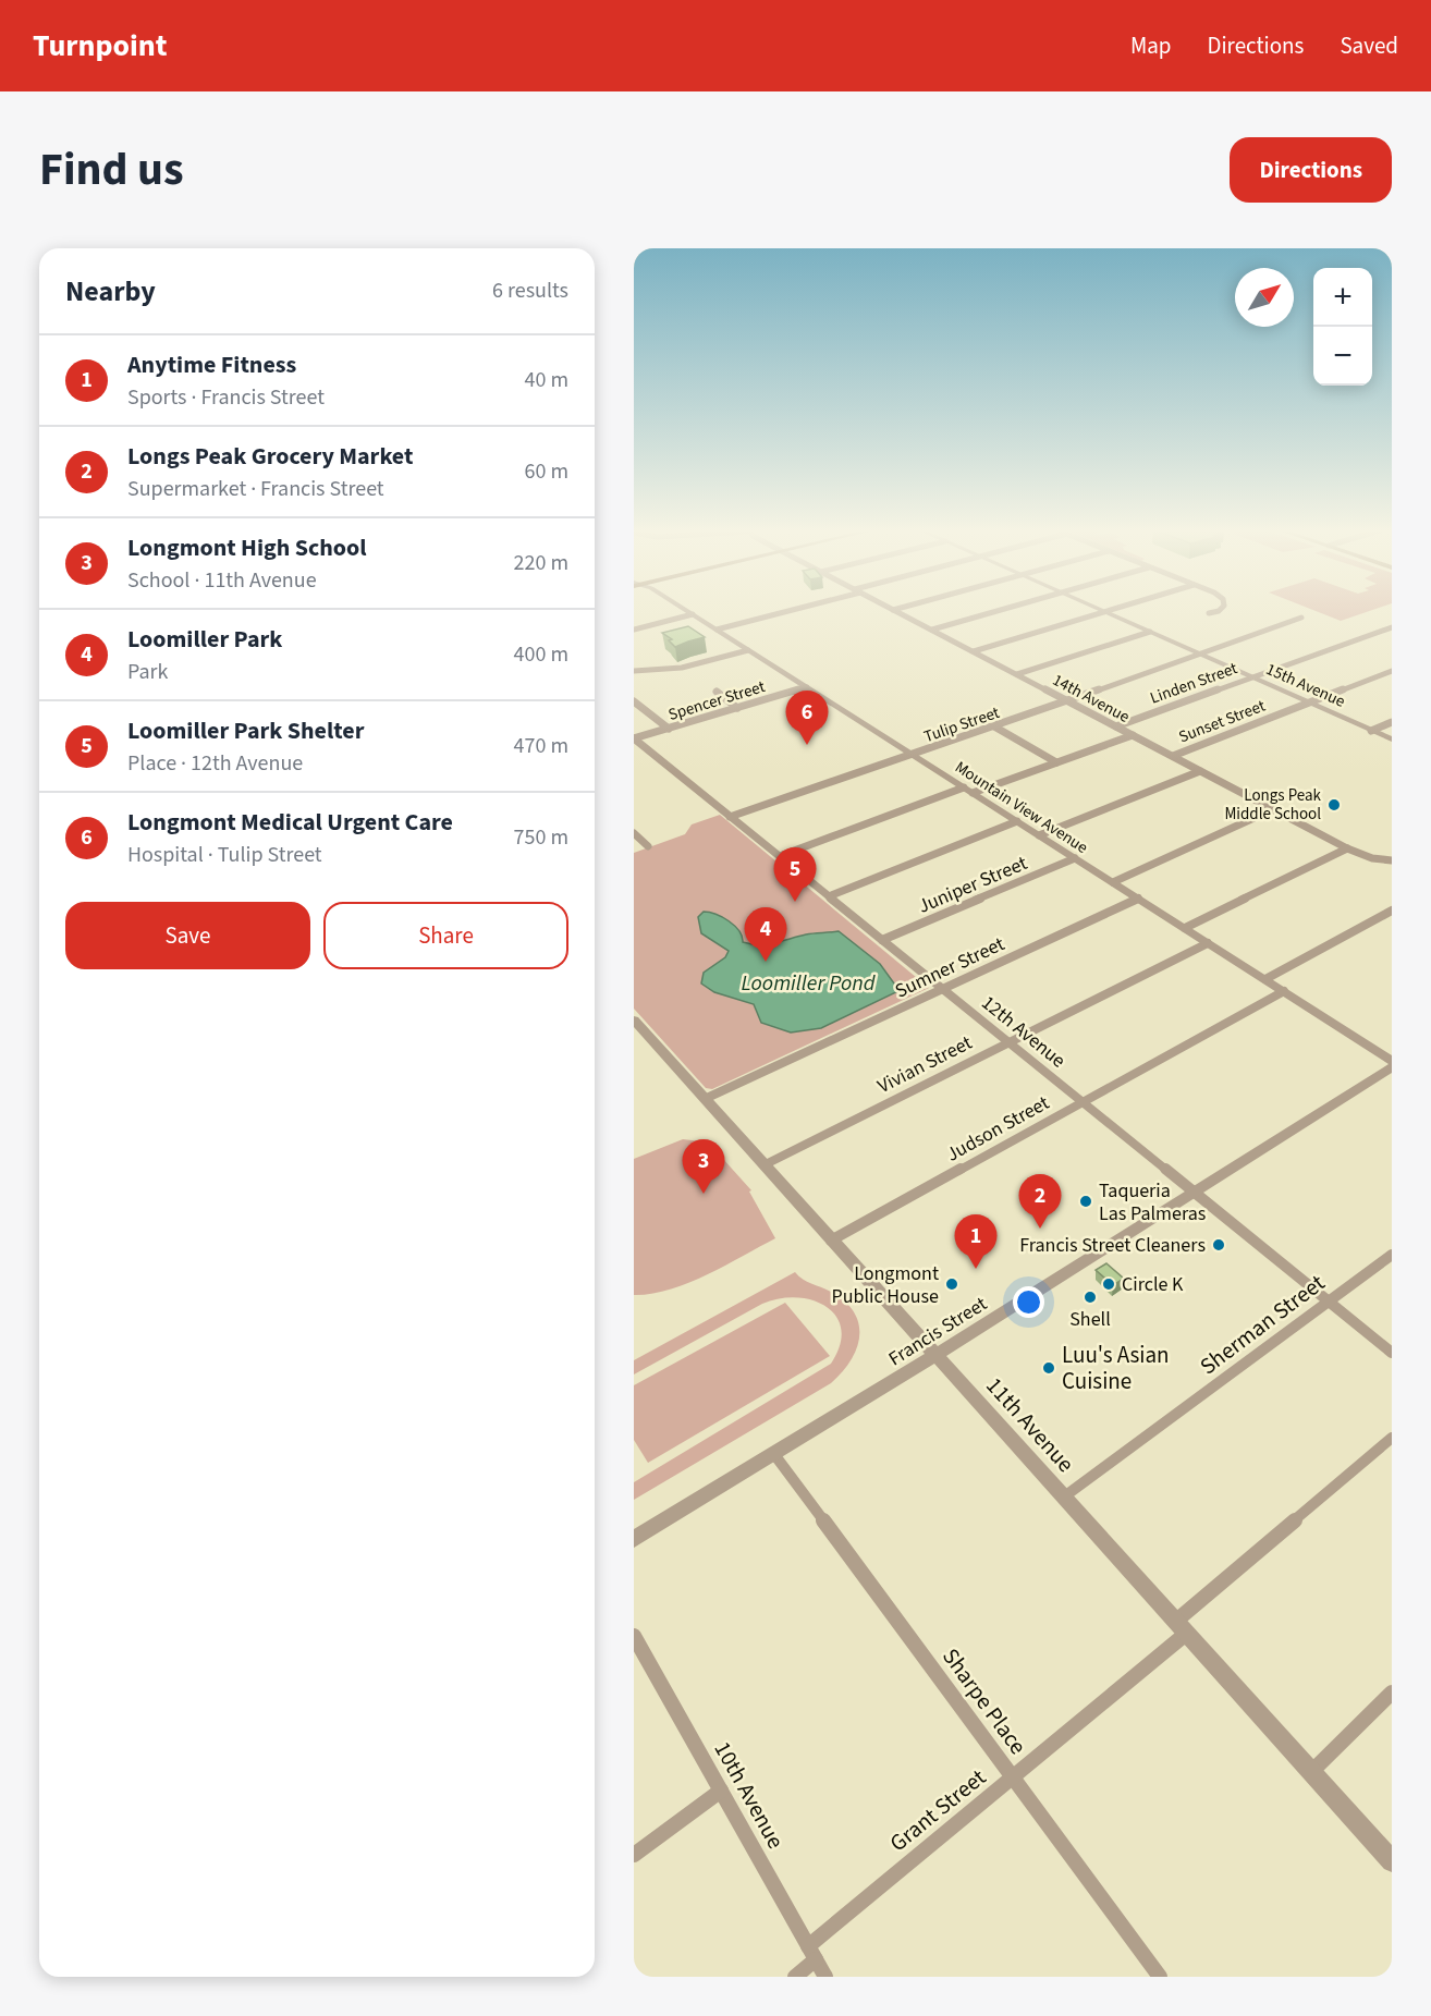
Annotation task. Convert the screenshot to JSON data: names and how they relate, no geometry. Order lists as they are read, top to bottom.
{
  "streets": {
    "street": [
      "Linden Street",
      "15th Avenue",
      "14th Avenue",
      "Spencer Street",
      "Sunset Street",
      "Tulip Street",
      "Mountain View Avenue",
      "Juniper Street",
      "Sumner Street",
      "12th Avenue",
      "Vivian Street",
      "Judson Street",
      "Sherman Street",
      "Francis Street",
      "11th Avenue",
      "Sharpe Place",
      "10th Avenue",
      "Grant Street"
    ]
  },
  "crossings": [
    ["Linden Street", "15th Avenue"],
    ["Linden Street", "14th Avenue"],
    ["15th Avenue", "Sunset Street"],
    ["15th Avenue", "Tulip Street"],
    ["14th Avenue", "Sunset Street"],
    ["14th Avenue", "Tulip Street"],
    ["Spencer Street", "Mountain View Avenue"],
    ["Spencer Street", "12th Avenue"],
    ["Sunset Street", "Mountain View Avenue"],
    ["Tulip Street", "Mountain View Avenue"],
    ["Tulip Street", "12th Avenue"],
    ["Mountain View Avenue", "Juniper Street"],
    ["Mountain View Avenue", "Sumner Street"],
    ["Mountain View Avenue", "Vivian Street"],
    ["Mountain View Avenue", "Judson Street"],
    ["Juniper Street", "12th Avenue"],
    ["Sumner Street", "12th Avenue"],
    ["Sumner Street", "11th Avenue"],
    ["12th Avenue", "Vivian Street"],
    ["12th Avenue", "Judson Street"],
    ["12th Avenue", "Sherman Street"],
    ["12th Avenue", "Francis Street"],
    ["Vivian Street", "11th Avenue"],
    ["Judson Street", "11th Avenue"],
    ["Sherman Street", "11th Avenue"],
    ["Francis Street", "11th Avenue"],
    ["Francis Street", "Sharpe Place"],
    ["11th Avenue", "Grant Street"],
    ["Sharpe Place", "Grant Street"],
    ["10th Avenue", "Grant Street"]
  ],
  "water": ["Loomiller Pond"],
  "places": [
    "Longs Peak Middle School",
    "Taqueria Las Palmeras",
    "Francis Street Cleaners",
    "Longmont Public House",
    "Circle K",
    "Shell",
    "Luu's Asian Cuisine"
  ],
  "north": "top right",
  "page": {
    "header": "Turnpoint",
    "nav": ["Map", "Directions", "Saved"],
    "title": "Find us",
    "buttons": [
      "Directions",
      ["Save", "Share"]
    ],
    "heading": ["Nearby", "6 results"],
    "map_buttons": ["+", "−"],
    "list": [
      {
        "mark": "1",
        "name": "Anytime Fitness",
        "note": "Sports · Francis Street",
        "value": "40 m"
      },
      {
        "mark": "2",
        "name": "Longs Peak Grocery Market",
        "note": "Supermarket · Francis Street",
        "value": "60 m"
      },
      {
        "mark": "3",
        "name": "Longmont High School",
        "note": "School · 11th Avenue",
        "value": "220 m"
      },
      {
        "mark": "4",
        "name": "Loomiller Park",
        "note": "Park",
        "value": "400 m"
      },
      {
        "mark": "5",
        "name": "Loomiller Park Shelter",
        "note": "Place · 12th Avenue",
        "value": "470 m"
      },
      {
        "mark": "6",
        "name": "Longmont Medical Urgent Care",
        "note": "Hospital · Tulip Street",
        "value": "750 m"
      }
    ],
    "pins": [
      "6",
      "5",
      "4",
      "3",
      "2",
      "1"
    ]
  }
}
